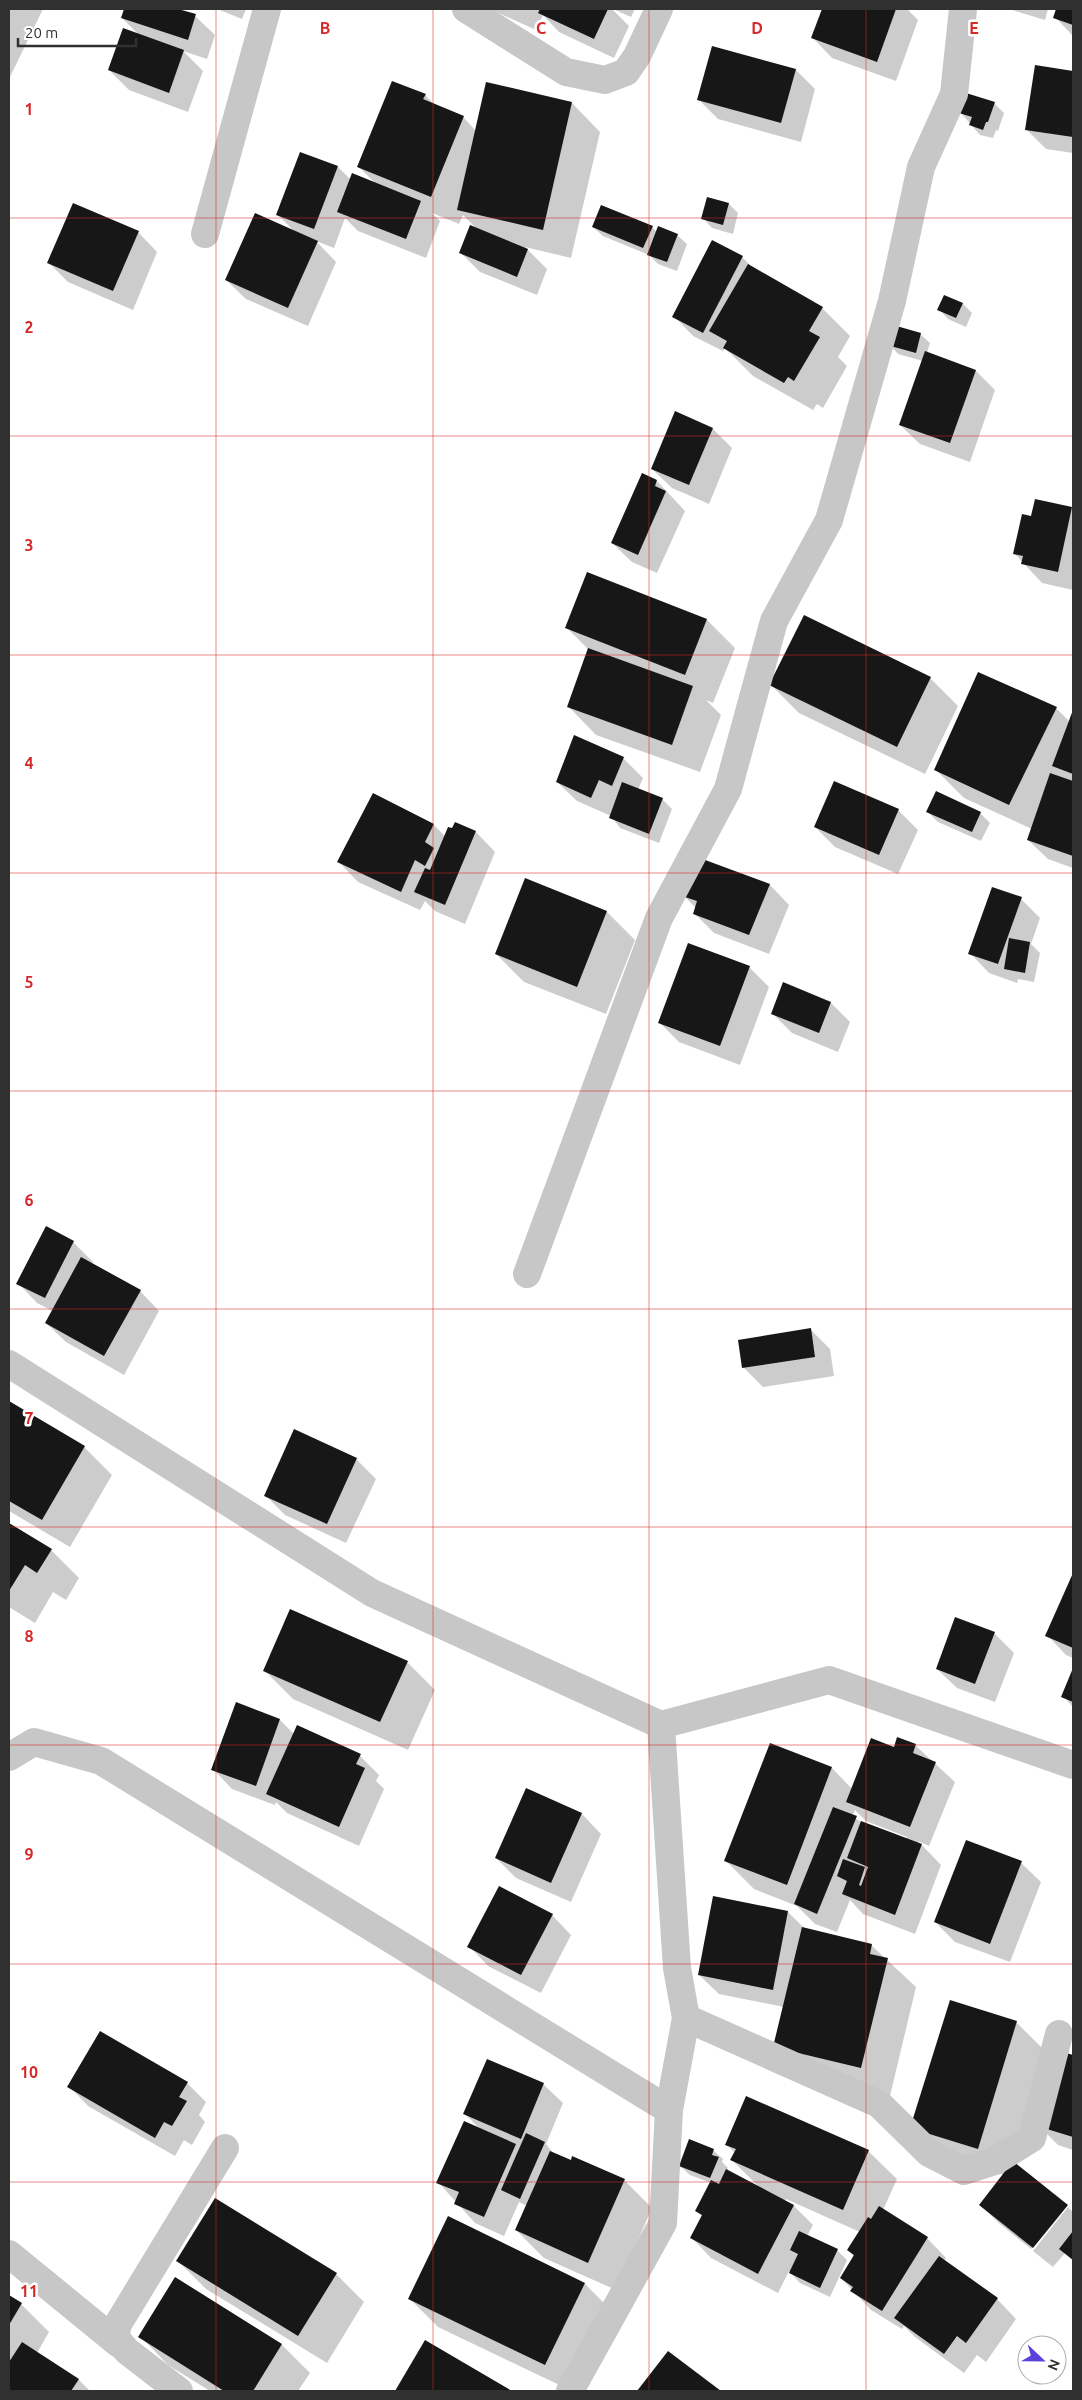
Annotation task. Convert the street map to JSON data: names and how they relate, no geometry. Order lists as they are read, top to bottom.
{
  "scale_bar": "20 m",
  "north": "right",
  "grid": {
    "columns": [
      "B",
      "C",
      "D",
      "E"
    ],
    "rows": [
      "1",
      "2",
      "3",
      "4",
      "5",
      "6",
      "7",
      "8",
      "9",
      "10",
      "11"
    ]
  }
}
